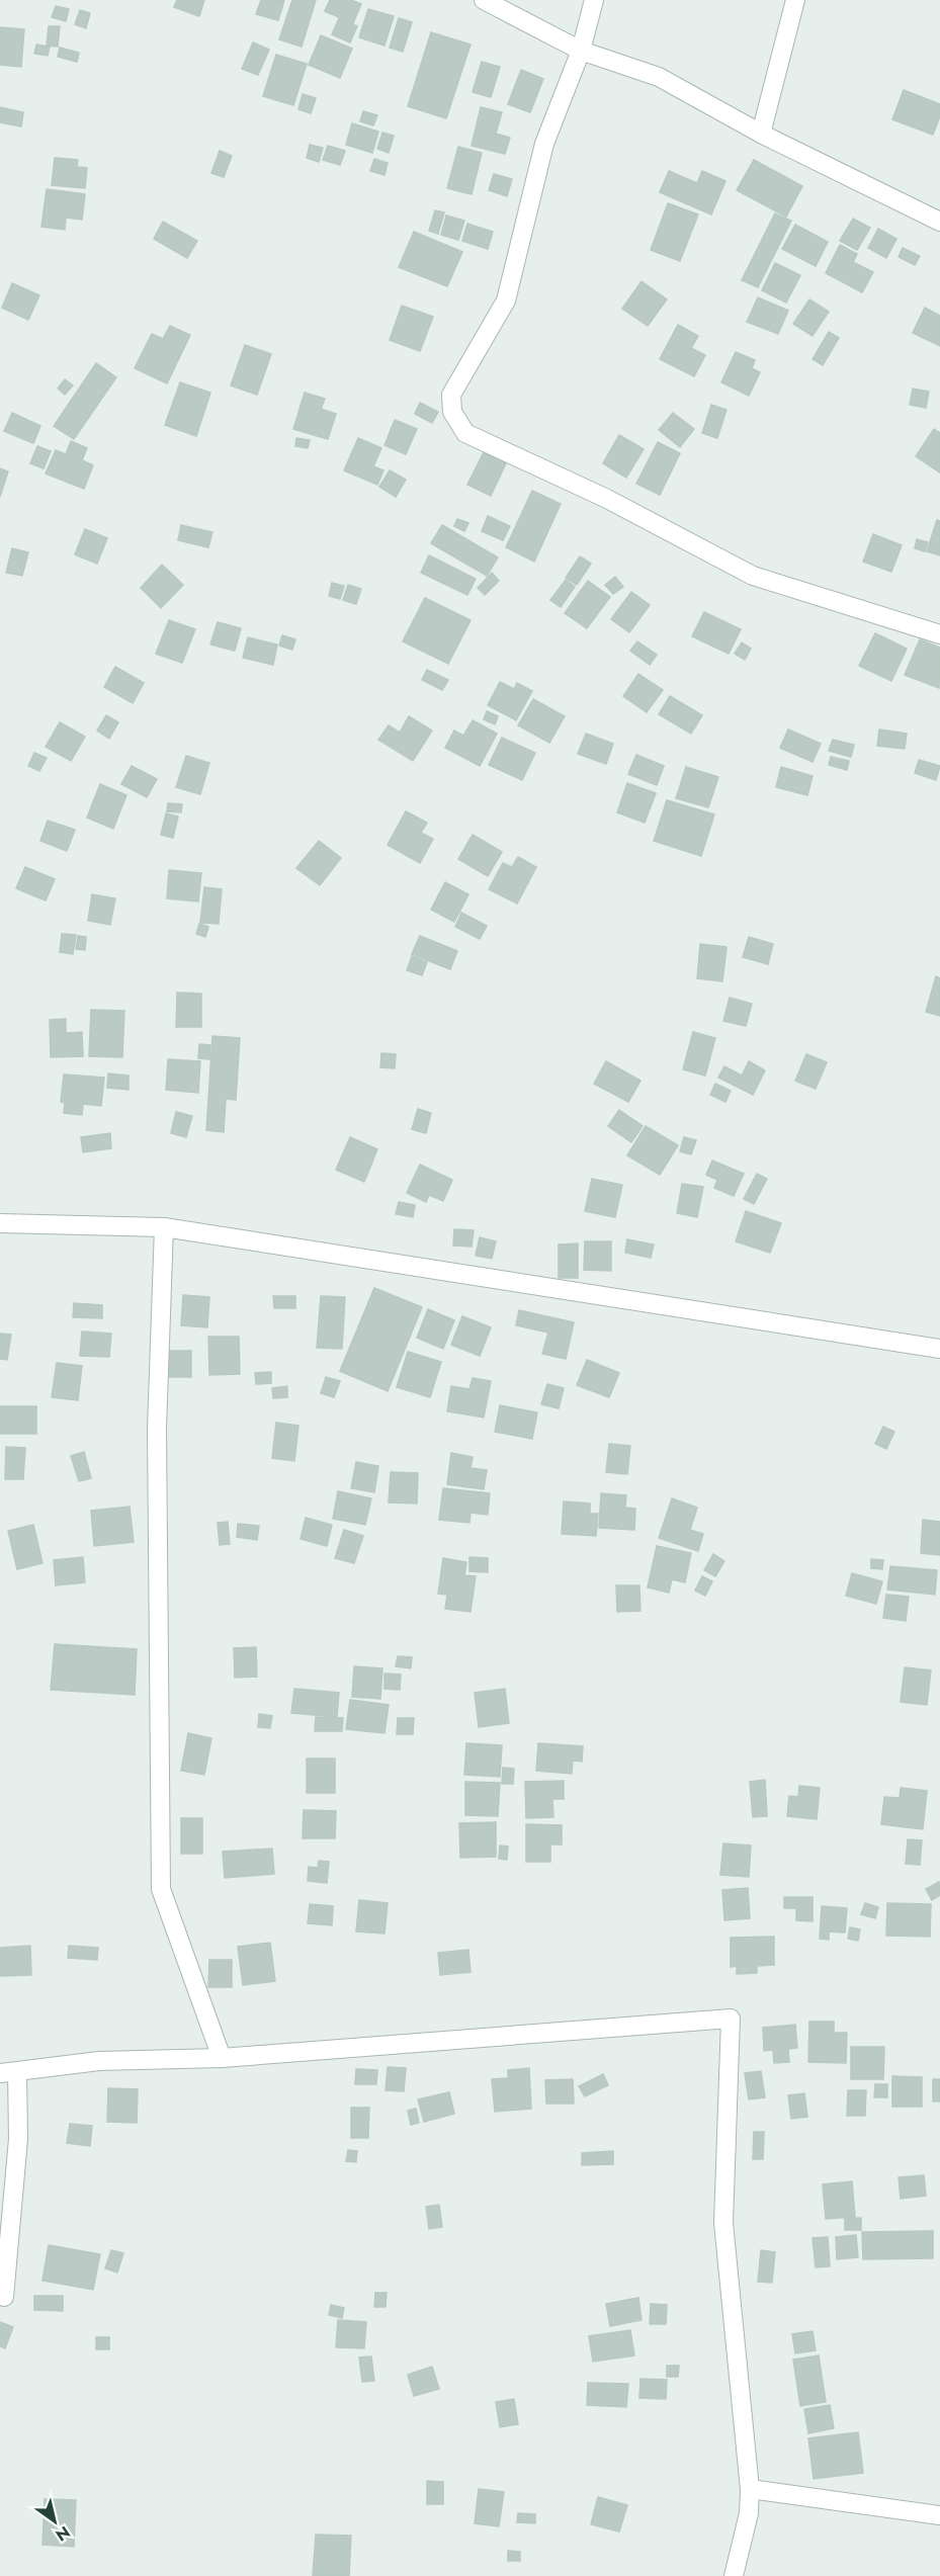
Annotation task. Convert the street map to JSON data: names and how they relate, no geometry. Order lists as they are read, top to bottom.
{
  "north": "bottom right"
}
